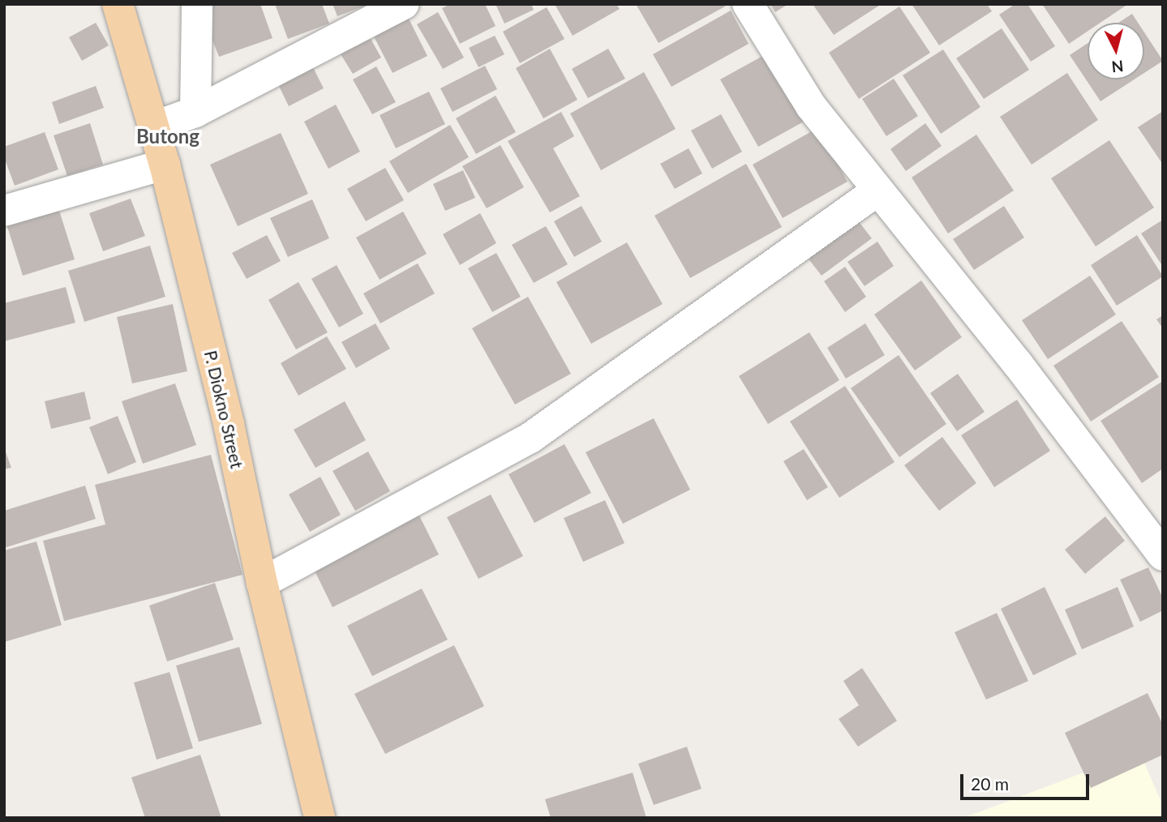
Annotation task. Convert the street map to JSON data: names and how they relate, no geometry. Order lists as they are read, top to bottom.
{
  "streets": {
    "main road": ["P. Diokno Street"]
  },
  "districts": ["Butong"],
  "scale_bar": "20 m",
  "north": "bottom"
}
